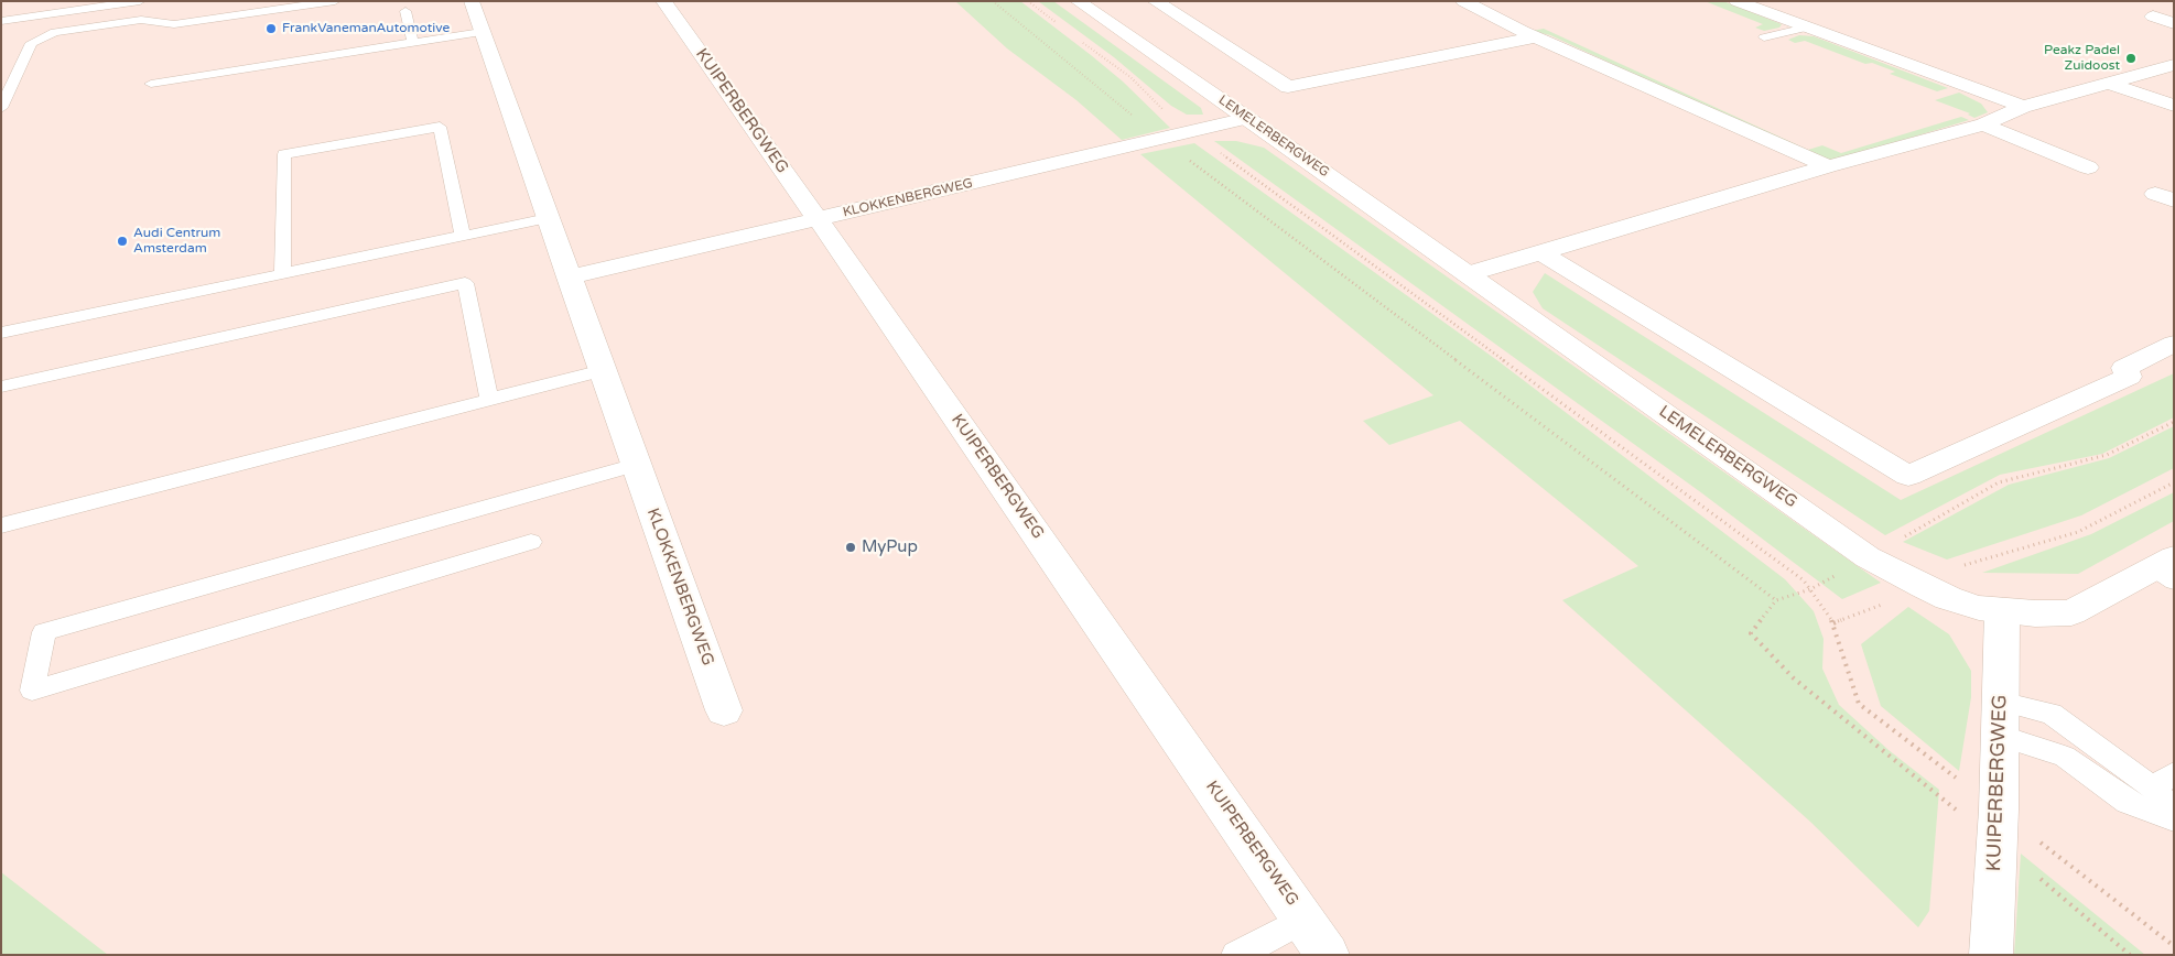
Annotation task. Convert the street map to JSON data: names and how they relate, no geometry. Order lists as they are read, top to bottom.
{
  "streets": {
    "street": ["KUIPERBERGWEG", "LEMELERBERGWEG", "KLOKKENBERGWEG"]
  },
  "crossings": [
    ["KUIPERBERGWEG", "LEMELERBERGWEG"],
    ["KUIPERBERGWEG", "KLOKKENBERGWEG"],
    ["LEMELERBERGWEG", "KLOKKENBERGWEG"]
  ],
  "places": [
    "FrankVanemanAutomotive",
    "Peakz Padel Zuidoost",
    "Audi Centrum Amsterdam",
    "MyPup"
  ]
}
